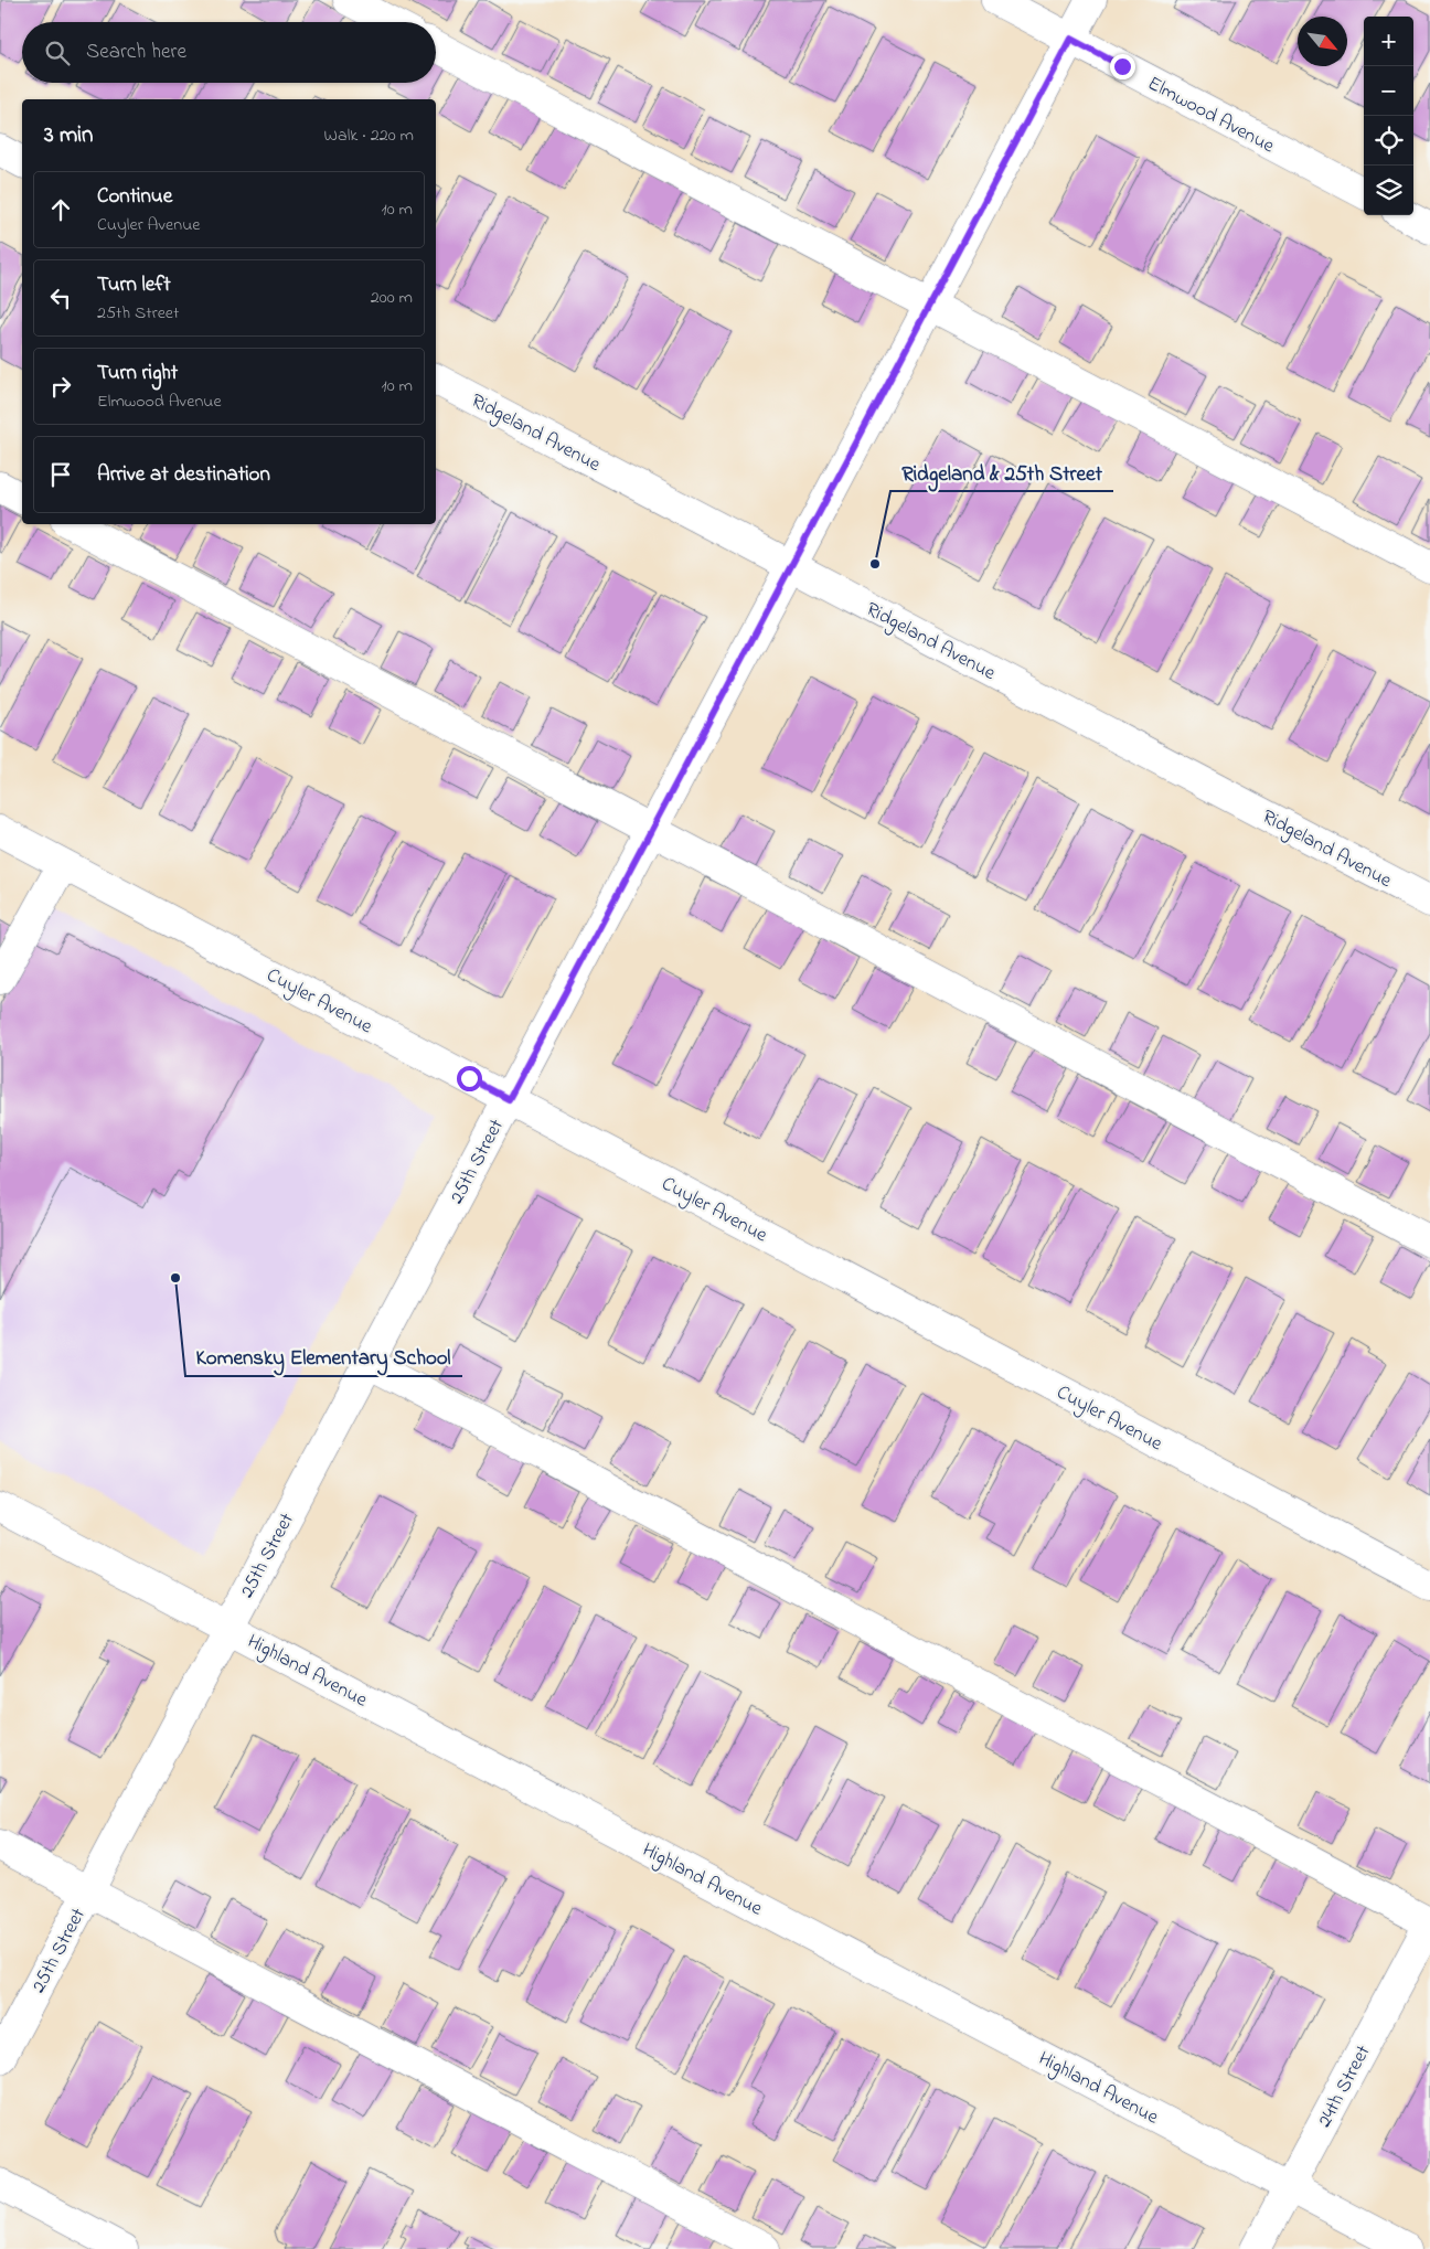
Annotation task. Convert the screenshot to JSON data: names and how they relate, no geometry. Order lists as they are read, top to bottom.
{
  "streets": {
    "street": [
      "Elmwood Avenue",
      "Ridgeland Avenue",
      "Cuyler Avenue",
      "25th Street",
      "Highland Avenue",
      "24th Street"
    ]
  },
  "crossings": [
    ["Elmwood Avenue", "25th Street"],
    ["Ridgeland Avenue", "25th Street"],
    ["Cuyler Avenue", "25th Street"],
    ["25th Street", "Highland Avenue"],
    ["Highland Avenue", "24th Street"]
  ],
  "places": ["Ridgeland & 25th Street", "Komensky Elementary School"],
  "north": "bottom right",
  "page": {
    "map_buttons": ["+", "−"],
    "search": "Search here",
    "heading": ["3 min", "Walk · 220 m"],
    "list": [
      ["Continue", "Cuyler Avenue", "10 m"],
      ["Turn left", "25th Street", "200 m"],
      ["Turn right", "Elmwood Avenue", "10 m"],
      "Arrive at destination"
    ]
  }
}
